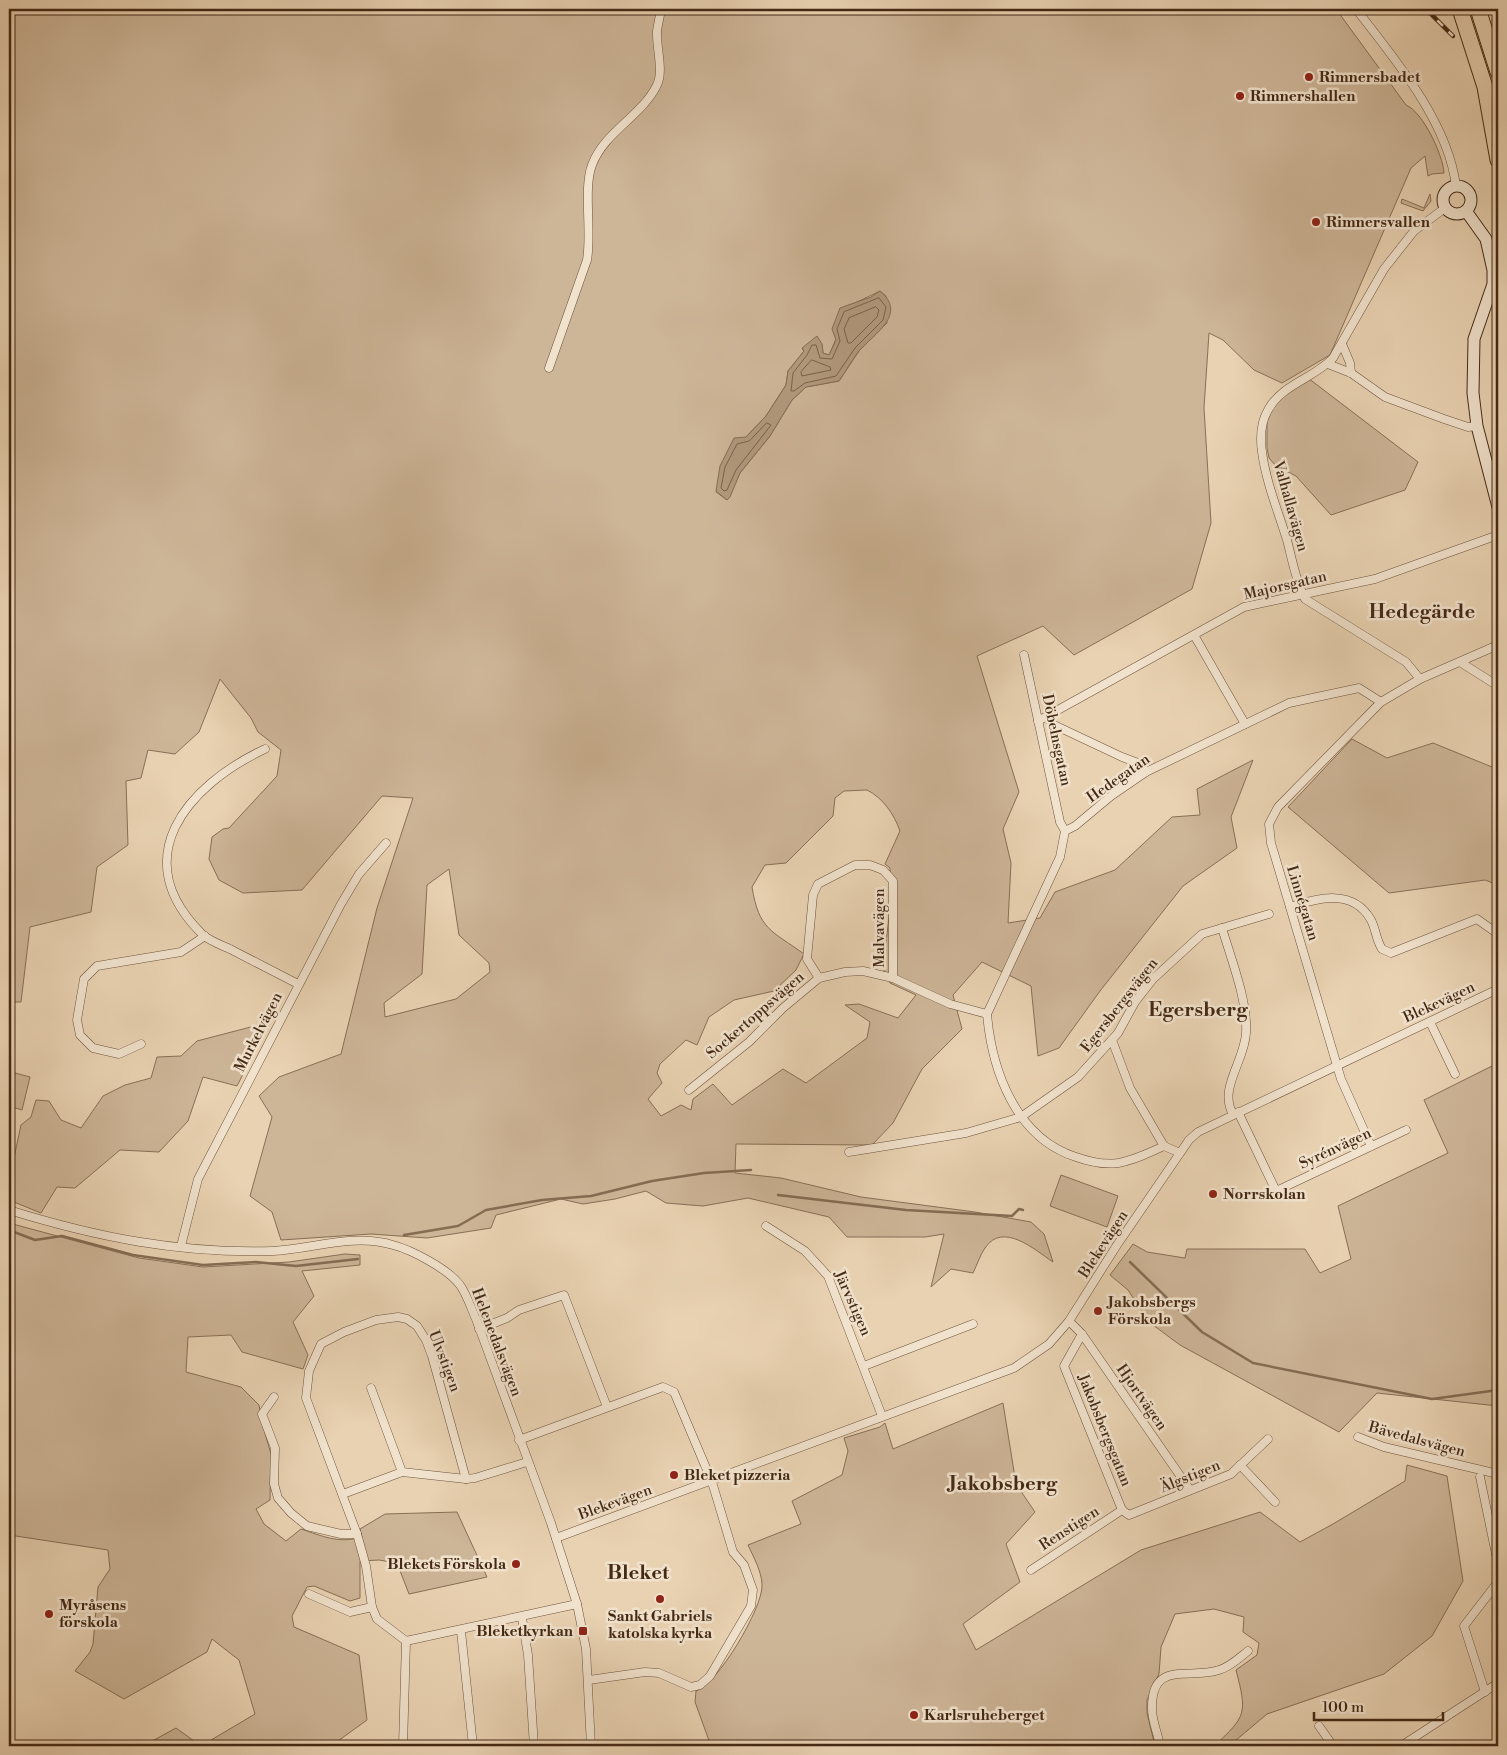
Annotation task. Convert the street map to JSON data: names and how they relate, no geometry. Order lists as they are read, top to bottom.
{
  "streets": {
    "street": [
      "Valhallavägen",
      "Majorsgatan",
      "Döbelnsgatan",
      "Hedegatan",
      "Linnégatan",
      "Malvavägen",
      "Blekevägen",
      "Egersbergsvägen",
      "Sockertoppsvägen",
      "Murkelvägen",
      "Syrénvägen",
      "Järvstigen",
      "Helenedalsvägen",
      "Ulvstigen",
      "Hjortvägen",
      "Jakobsbergsgatan",
      "Bävedalsvägen",
      "Älgstigen",
      "Renstigen"
    ]
  },
  "crossings": [
    ["Valhallavägen", "Majorsgatan"],
    ["Majorsgatan", "Döbelnsgatan"],
    ["Döbelnsgatan", "Hedegatan"],
    ["Hedegatan", "Linnégatan"],
    ["Linnégatan", "Blekevägen"],
    ["Linnégatan", "Syrénvägen"],
    ["Malvavägen", "Sockertoppsvägen"],
    ["Blekevägen", "Syrénvägen"],
    ["Blekevägen", "Järvstigen"],
    ["Blekevägen", "Helenedalsvägen"],
    ["Blekevägen", "Hjortvägen"],
    ["Murkelvägen", "Helenedalsvägen"],
    ["Hjortvägen", "Jakobsbergsgatan"],
    ["Hjortvägen", "Älgstigen"],
    ["Jakobsbergsgatan", "Älgstigen"],
    ["Jakobsbergsgatan", "Renstigen"],
    ["Älgstigen", "Renstigen"]
  ],
  "districts": [
    "Hedegärde",
    "Egersberg",
    "Jakobsberg",
    "Bleket"
  ],
  "places": {
    "other": [
      "Rimnersbadet",
      "Rimnershallen",
      "Rimnersvallen",
      "Norrskolan",
      "Jakobsbergs Förskola",
      "Bleket pizzeria",
      "Blekets Förskola",
      "Sankt Gabriels katolska kyrka",
      "Myråsens förskola",
      "Karlsruheberget"
    ],
    "transit": ["Bleketkyrkan"]
  },
  "scale_bar": "100 m"
}
